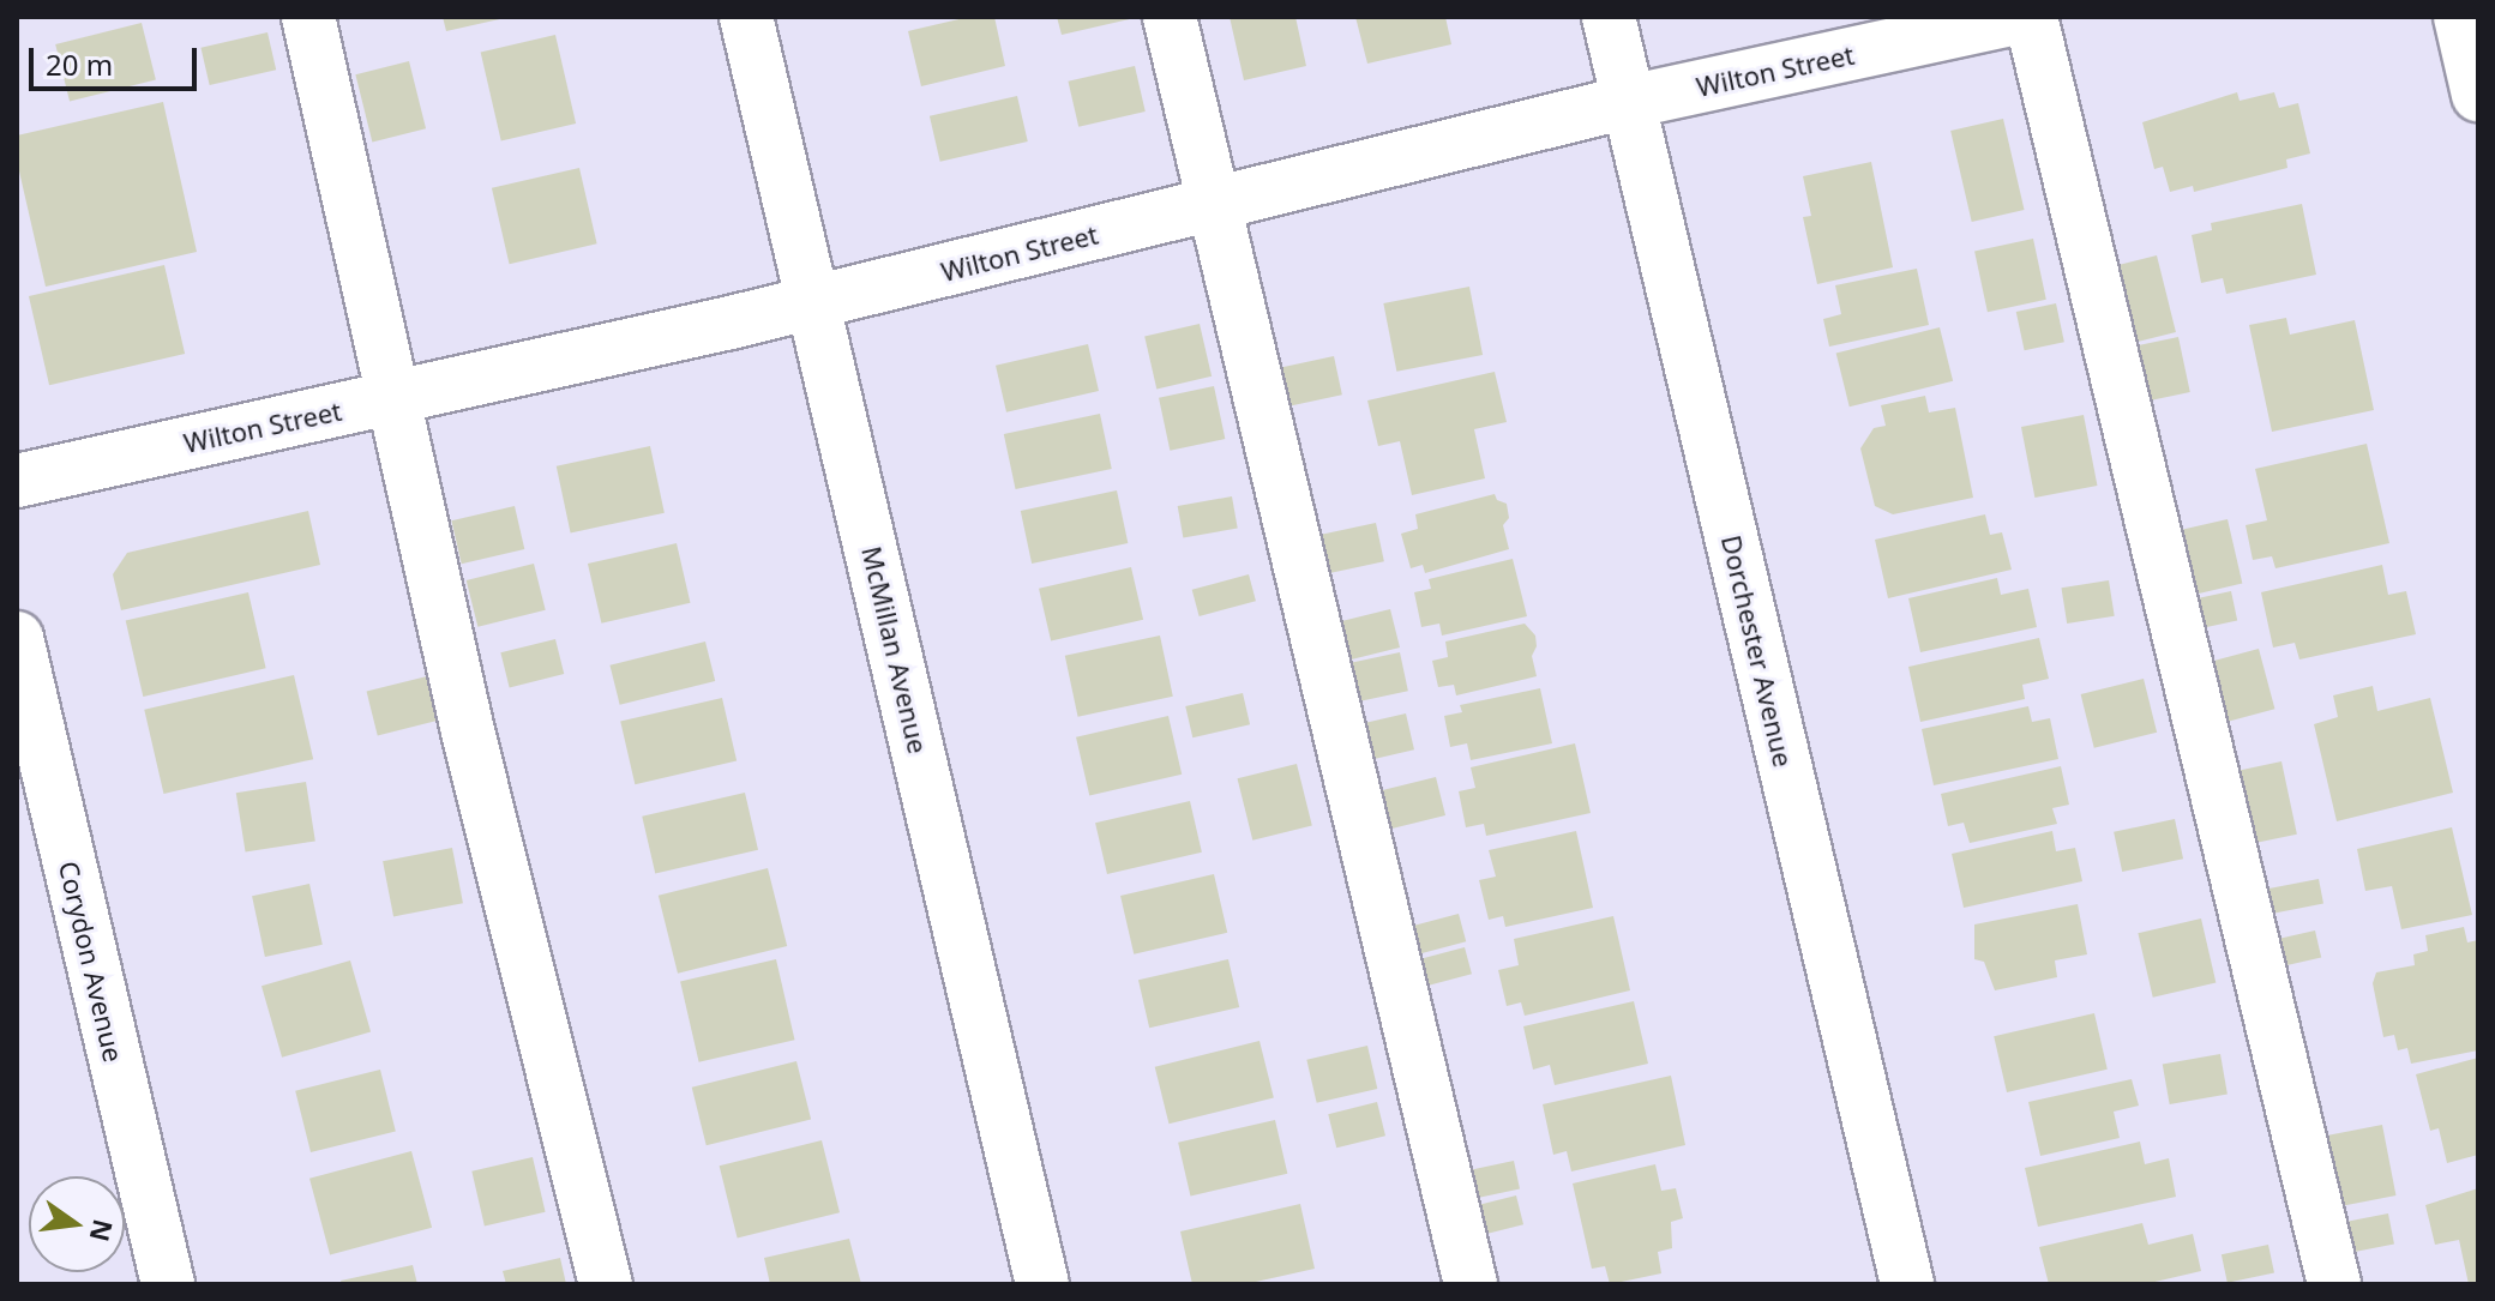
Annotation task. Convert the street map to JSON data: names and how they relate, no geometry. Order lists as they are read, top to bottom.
{
  "streets": {
    "street": [
      "Wilton Street",
      "McMillan Avenue",
      "Dorchester Avenue",
      "Corydon Avenue"
    ]
  },
  "crossings": [
    ["Wilton Street", "McMillan Avenue"],
    ["Wilton Street", "Dorchester Avenue"]
  ],
  "scale_bar": "20 m",
  "north": "right"
}
